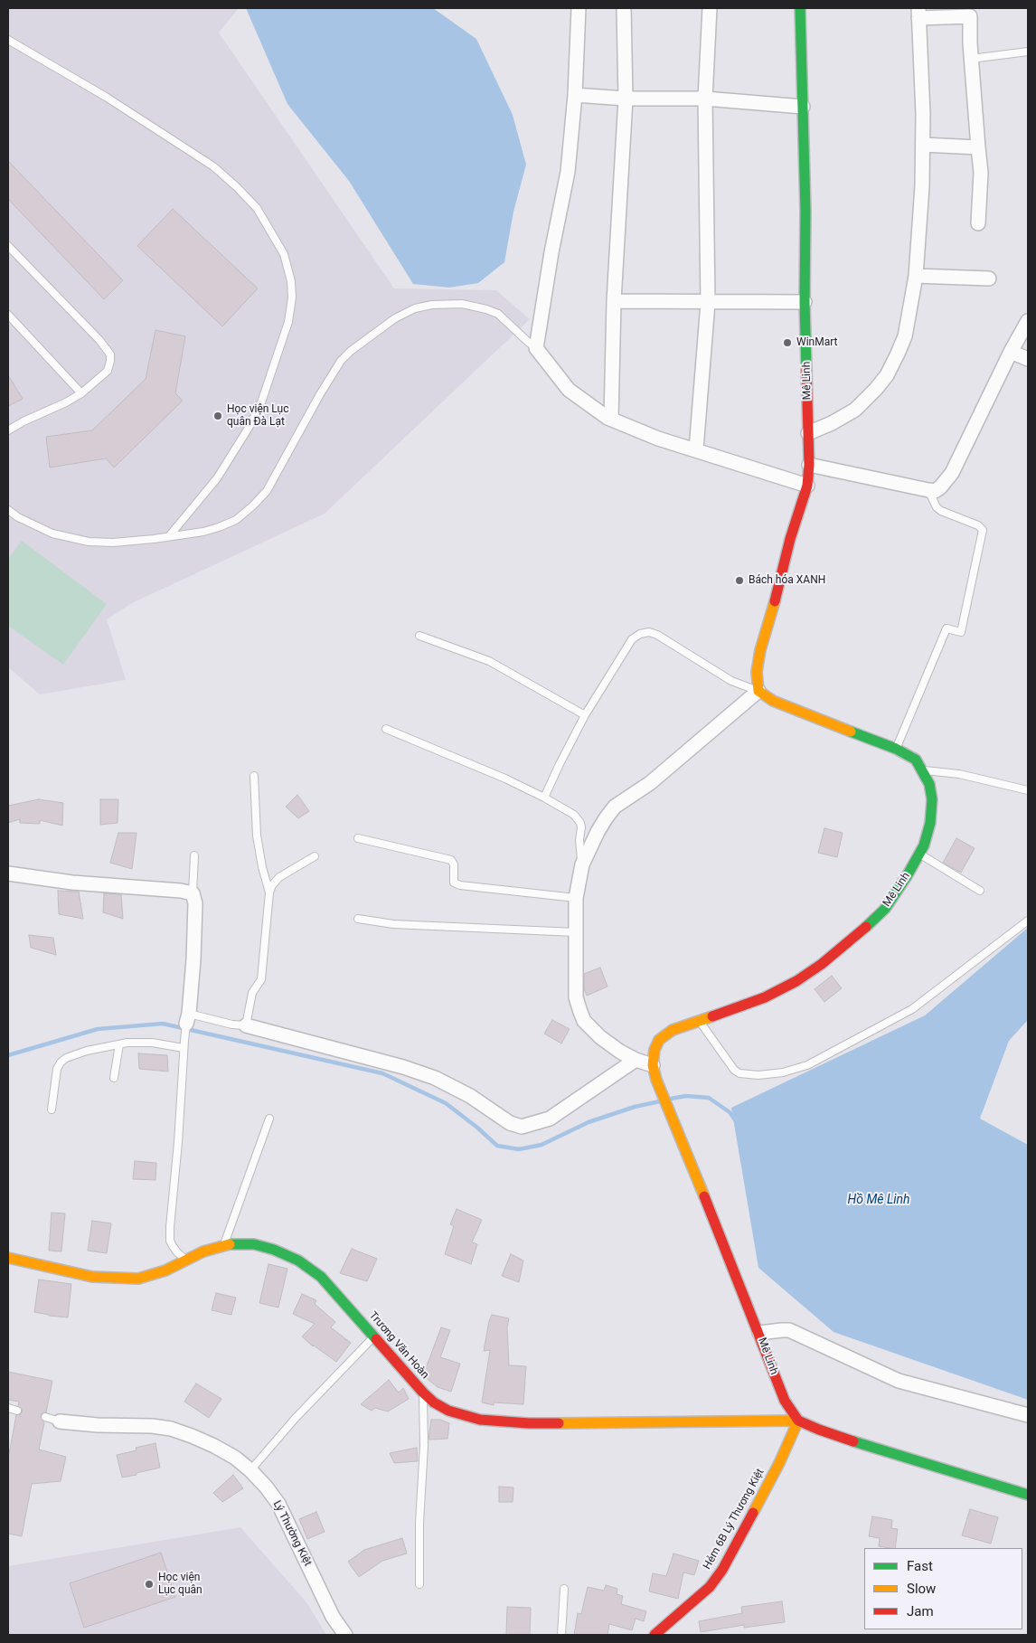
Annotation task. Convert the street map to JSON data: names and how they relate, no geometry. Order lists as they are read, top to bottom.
{
  "streets": {
    "street": [
      "Mê Linh",
      "Trương Văn Hoàn",
      "Hẻm 6B Lý Thương Kiệt",
      "Lý Thường Kiệt"
    ]
  },
  "crossings": [
    ["Mê Linh", "Trương Văn Hoàn"],
    ["Mê Linh", "Hẻm 6B Lý Thương Kiệt"],
    ["Trương Văn Hoàn", "Hẻm 6B Lý Thương Kiệt"]
  ],
  "water": ["Hồ Mê Linh"],
  "places": [
    "WinMart",
    "Học viện Lục quân Đà Lạt",
    "Bách hóa XANH",
    "Học viện Lục quân"
  ],
  "legend": ["Fast", "Slow", "Jam"]
}
